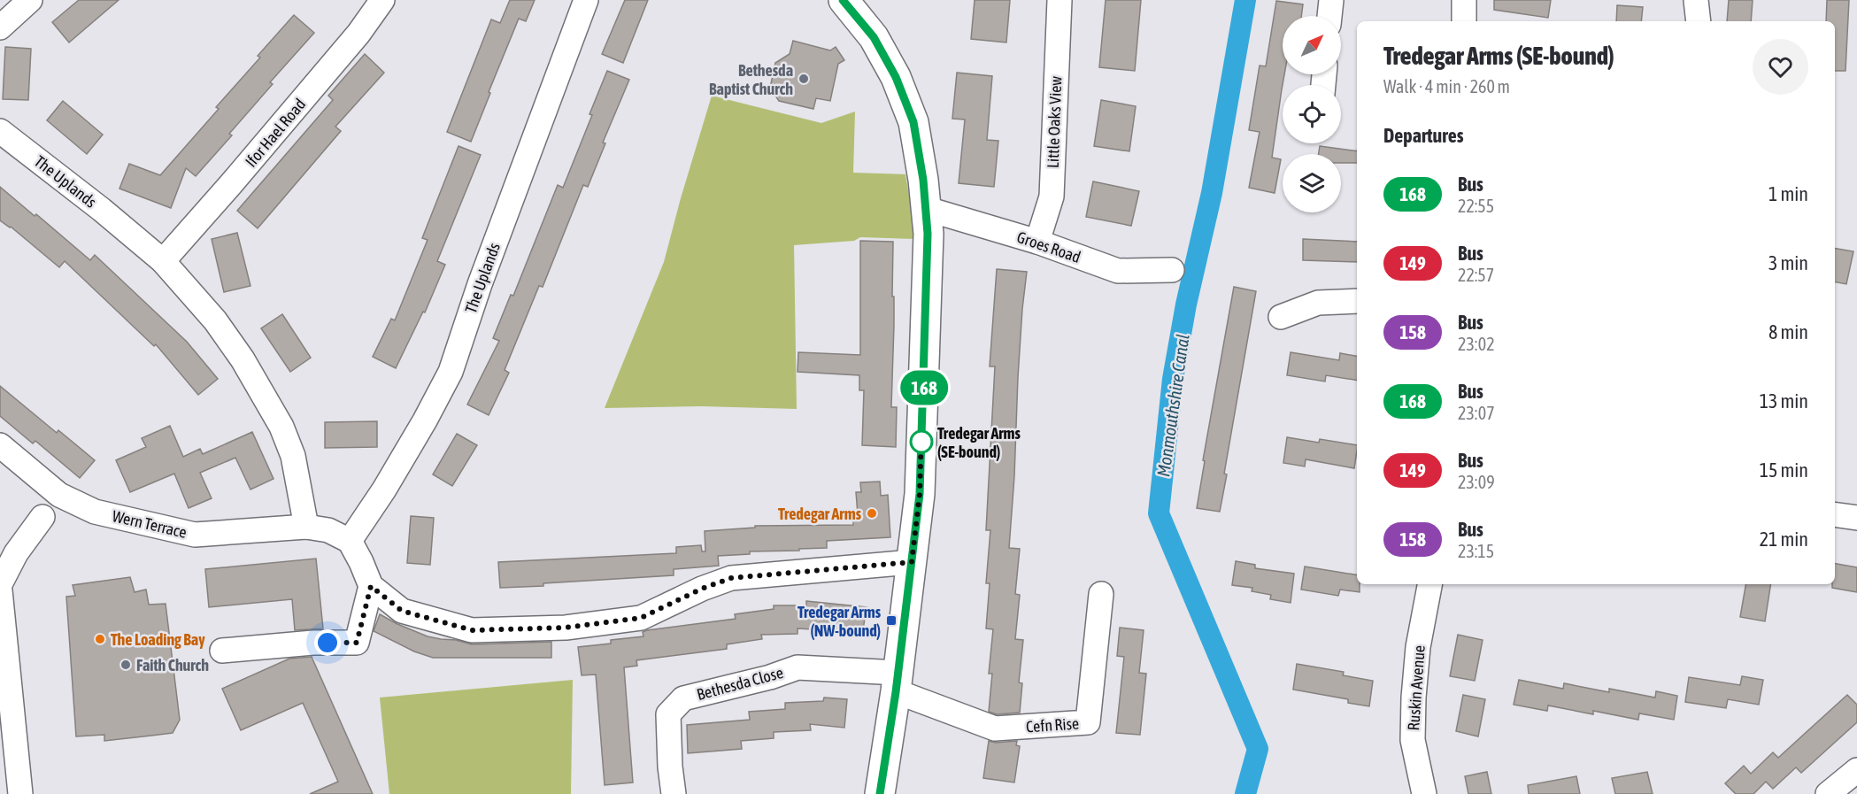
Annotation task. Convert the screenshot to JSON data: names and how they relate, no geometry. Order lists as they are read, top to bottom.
{
  "streets": {
    "street": [
      "Little Oaks View",
      "Ifor Hael Road",
      "The Uplands",
      "Groes Road",
      "Wern Terrace",
      "Bethesda Close",
      "Ruskin Avenue",
      "Cefn Rise"
    ]
  },
  "crossings": [
    ["Little Oaks View", "Groes Road"],
    ["Ifor Hael Road", "The Uplands"],
    ["The Uplands", "Wern Terrace"],
    ["Bethesda Close", "Cefn Rise"]
  ],
  "water": ["Monmouthshire Canal"],
  "places": {
    "other": [
      "Bethesda Baptist Church",
      "Tredegar Arms (SE-bound)",
      "Tredegar Arms",
      "The Loading Bay",
      "Faith Church"
    ],
    "transit": ["Tredegar Arms (NW-bound)"]
  },
  "lines": ["bus line 168"],
  "north": "top right",
  "page": {
    "on_map": "168",
    "heading": [
      ["Tredegar Arms (SE-bound)", "Walk · 4 min · 260 m"],
      "Departures"
    ],
    "list": [
      {
        "mark": "168",
        "name": "Bus",
        "note": "22:55",
        "value": "1 min"
      },
      {
        "mark": "149",
        "name": "Bus",
        "note": "22:57",
        "value": "3 min"
      },
      {
        "mark": "158",
        "name": "Bus",
        "note": "23:02",
        "value": "8 min"
      },
      {
        "mark": "168",
        "name": "Bus",
        "note": "23:07",
        "value": "13 min"
      },
      {
        "mark": "149",
        "name": "Bus",
        "note": "23:09",
        "value": "15 min"
      },
      {
        "mark": "158",
        "name": "Bus",
        "note": "23:15",
        "value": "21 min"
      }
    ]
  }
}
